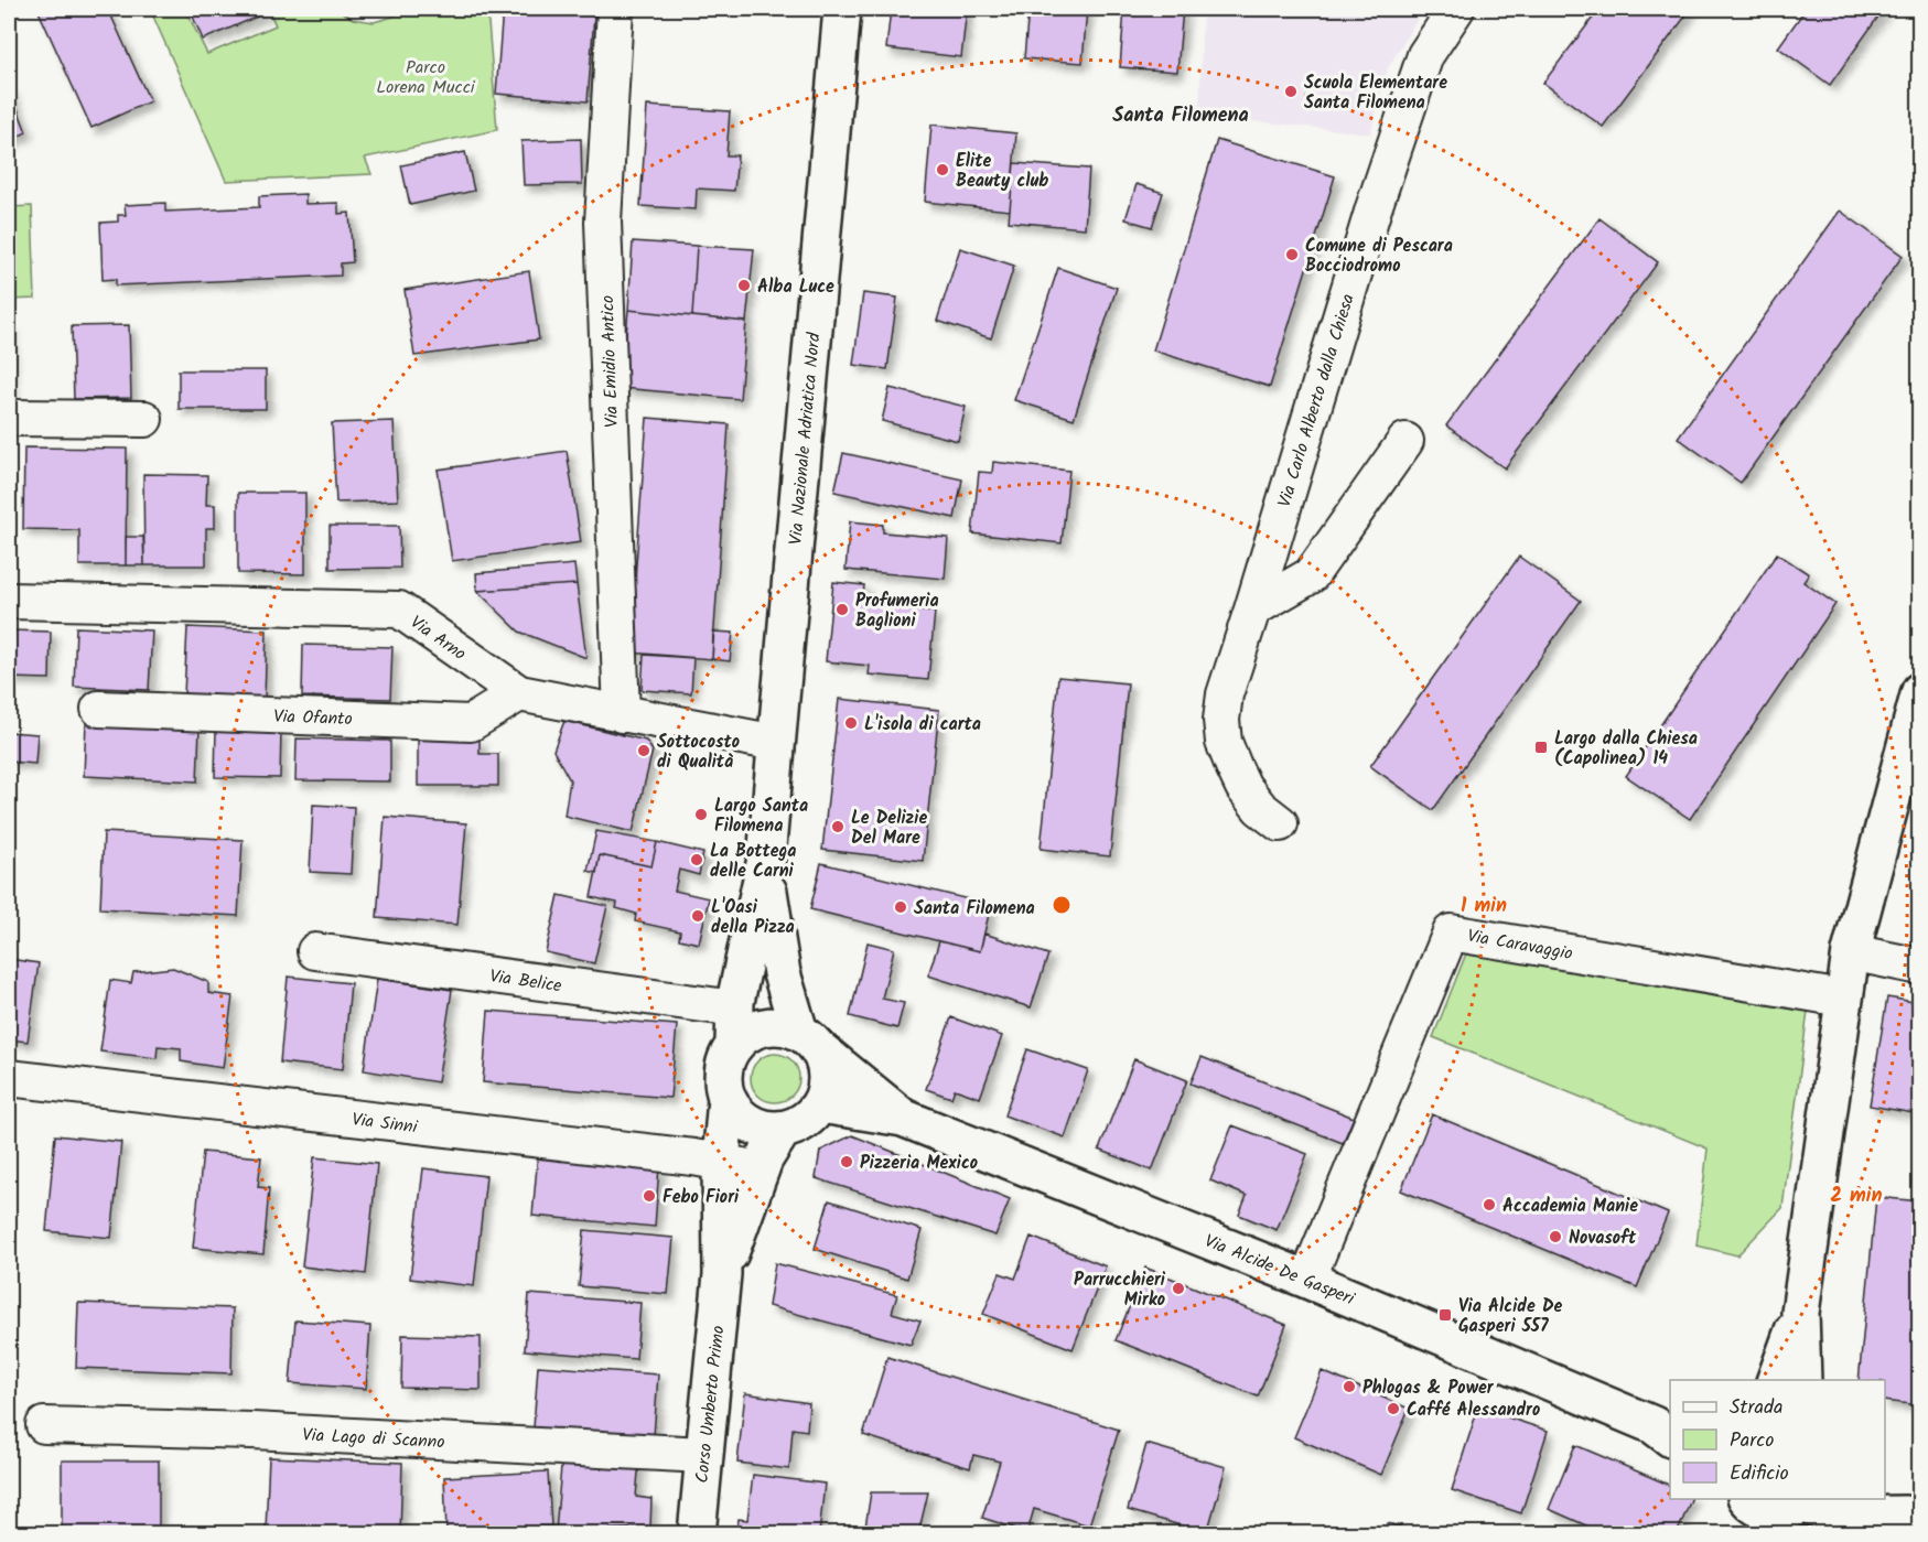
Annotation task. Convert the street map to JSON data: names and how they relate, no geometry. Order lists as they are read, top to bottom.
{
  "streets": {
    "main road": ["Via Nazionale Adriatica Nord", "Via Alcide De Gasperi", "Corso Umberto Primo"],
    "street": [
      "Via Emidio Antico",
      "Via Carlo Alberto dalla Chiesa",
      "Via Arno",
      "Via Ofanto",
      "Via Caravaggio",
      "Via Belice",
      "Via Sinni",
      "Via Lago di Scanno"
    ]
  },
  "crossings": [
    ["Via Emidio Antico", "Via Arno"],
    ["Via Nazionale Adriatica Nord", "Via Arno"],
    ["Via Arno", "Via Ofanto"],
    ["Via Caravaggio", "Via Alcide De Gasperi"],
    ["Via Sinni", "Corso Umberto Primo"],
    ["Via Alcide De Gasperi", "Corso Umberto Primo"],
    ["Corso Umberto Primo", "Via Lago di Scanno"]
  ],
  "districts": ["Santa Filomena"],
  "parks": ["Parco Lorena Mucci"],
  "places": {
    "other": [
      "Scuola Elementare Santa Filomena",
      "Elite Beauty club",
      "Comune di Pescara Bocciodromo",
      "Alba Luce",
      "Profumeria Baglioni",
      "L'isola di carta",
      "Sottocosto di Qualità",
      "Largo Santa Filomena",
      "Le Delizie Del Mare",
      "La Bottega delle Carni",
      "Santa Filomena",
      "L'Oasi della Pizza",
      "Pizzeria Mexico",
      "Febo Fiori",
      "Accademia Manie",
      "Novasoft",
      "Parrucchieri Mirko",
      "Phlogas & Power",
      "Caffé Alessandro"
    ],
    "transit": ["Largo dalla Chiesa (Capolinea) 14", "Via Alcide De Gasperi 557"]
  },
  "legend": ["Strada", "Parco", "Edificio"],
  "rings": ["1 min", "2 min"]
}
